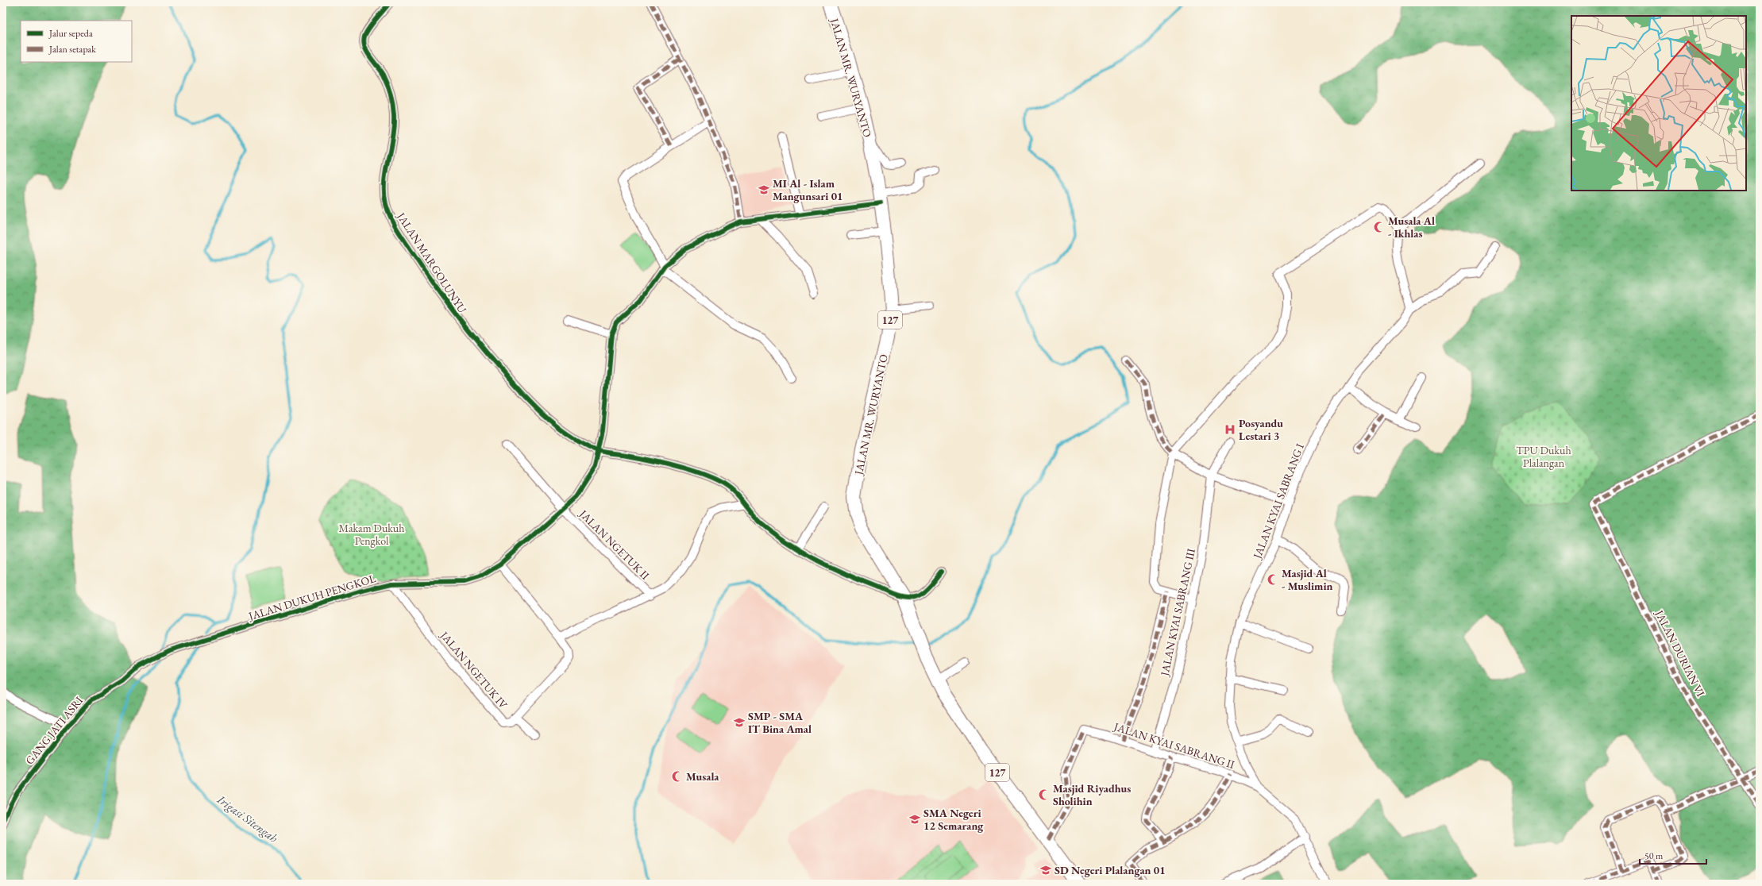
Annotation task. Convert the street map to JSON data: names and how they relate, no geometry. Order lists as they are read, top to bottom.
{
  "streets": {
    "main road": ["JALAN MR. WURYANTO", "127"],
    "street": [
      "JALAN MARGOLUNYU",
      "JALAN KYAI SABRANG I",
      "JALAN NGETUK II",
      "JALAN DUKUH PENGKOL",
      "JALAN KYAI SABRANG III",
      "JALAN DURIAN VI",
      "JALAN NGETUK IV",
      "GANG JATI ASRI",
      "JALAN KYAI SABRANG II"
    ]
  },
  "crossings": [
    ["JALAN MR. WURYANTO", "JALAN MARGOLUNYU"],
    ["JALAN MR. WURYANTO", "JALAN DUKUH PENGKOL"],
    ["JALAN MR. WURYANTO", "JALAN KYAI SABRANG II"],
    ["JALAN MARGOLUNYU", "JALAN DUKUH PENGKOL"],
    ["JALAN KYAI SABRANG I", "JALAN KYAI SABRANG II"],
    ["JALAN NGETUK II", "JALAN DUKUH PENGKOL"],
    ["JALAN DUKUH PENGKOL", "JALAN NGETUK IV"],
    ["JALAN DUKUH PENGKOL", "GANG JATI ASRI"],
    ["JALAN KYAI SABRANG III", "JALAN KYAI SABRANG II"]
  ],
  "water": ["Irigasi Sitengah"],
  "parks": ["TPU Dukuh Plalangan", "Makam Dukuh Pengkol"],
  "places": {
    "school or university": [
      "MI Al - Islam Mangunsari 01",
      "SMP - SMA IT Bina Amal",
      "SMA Negeri 12 Semarang",
      "SD Negeri Plalangan 01"
    ],
    "mosque": [
      "Musala Al - Ikhlas",
      "Masjid Al - Muslimin",
      "Musala",
      "Masjid Riyadhus Sholihin"
    ],
    "hospital": ["Posyandu Lestari 3"]
  },
  "legend": ["Jalur sepeda", "Jalan setapak"],
  "scale_bar": "50 m"
}
